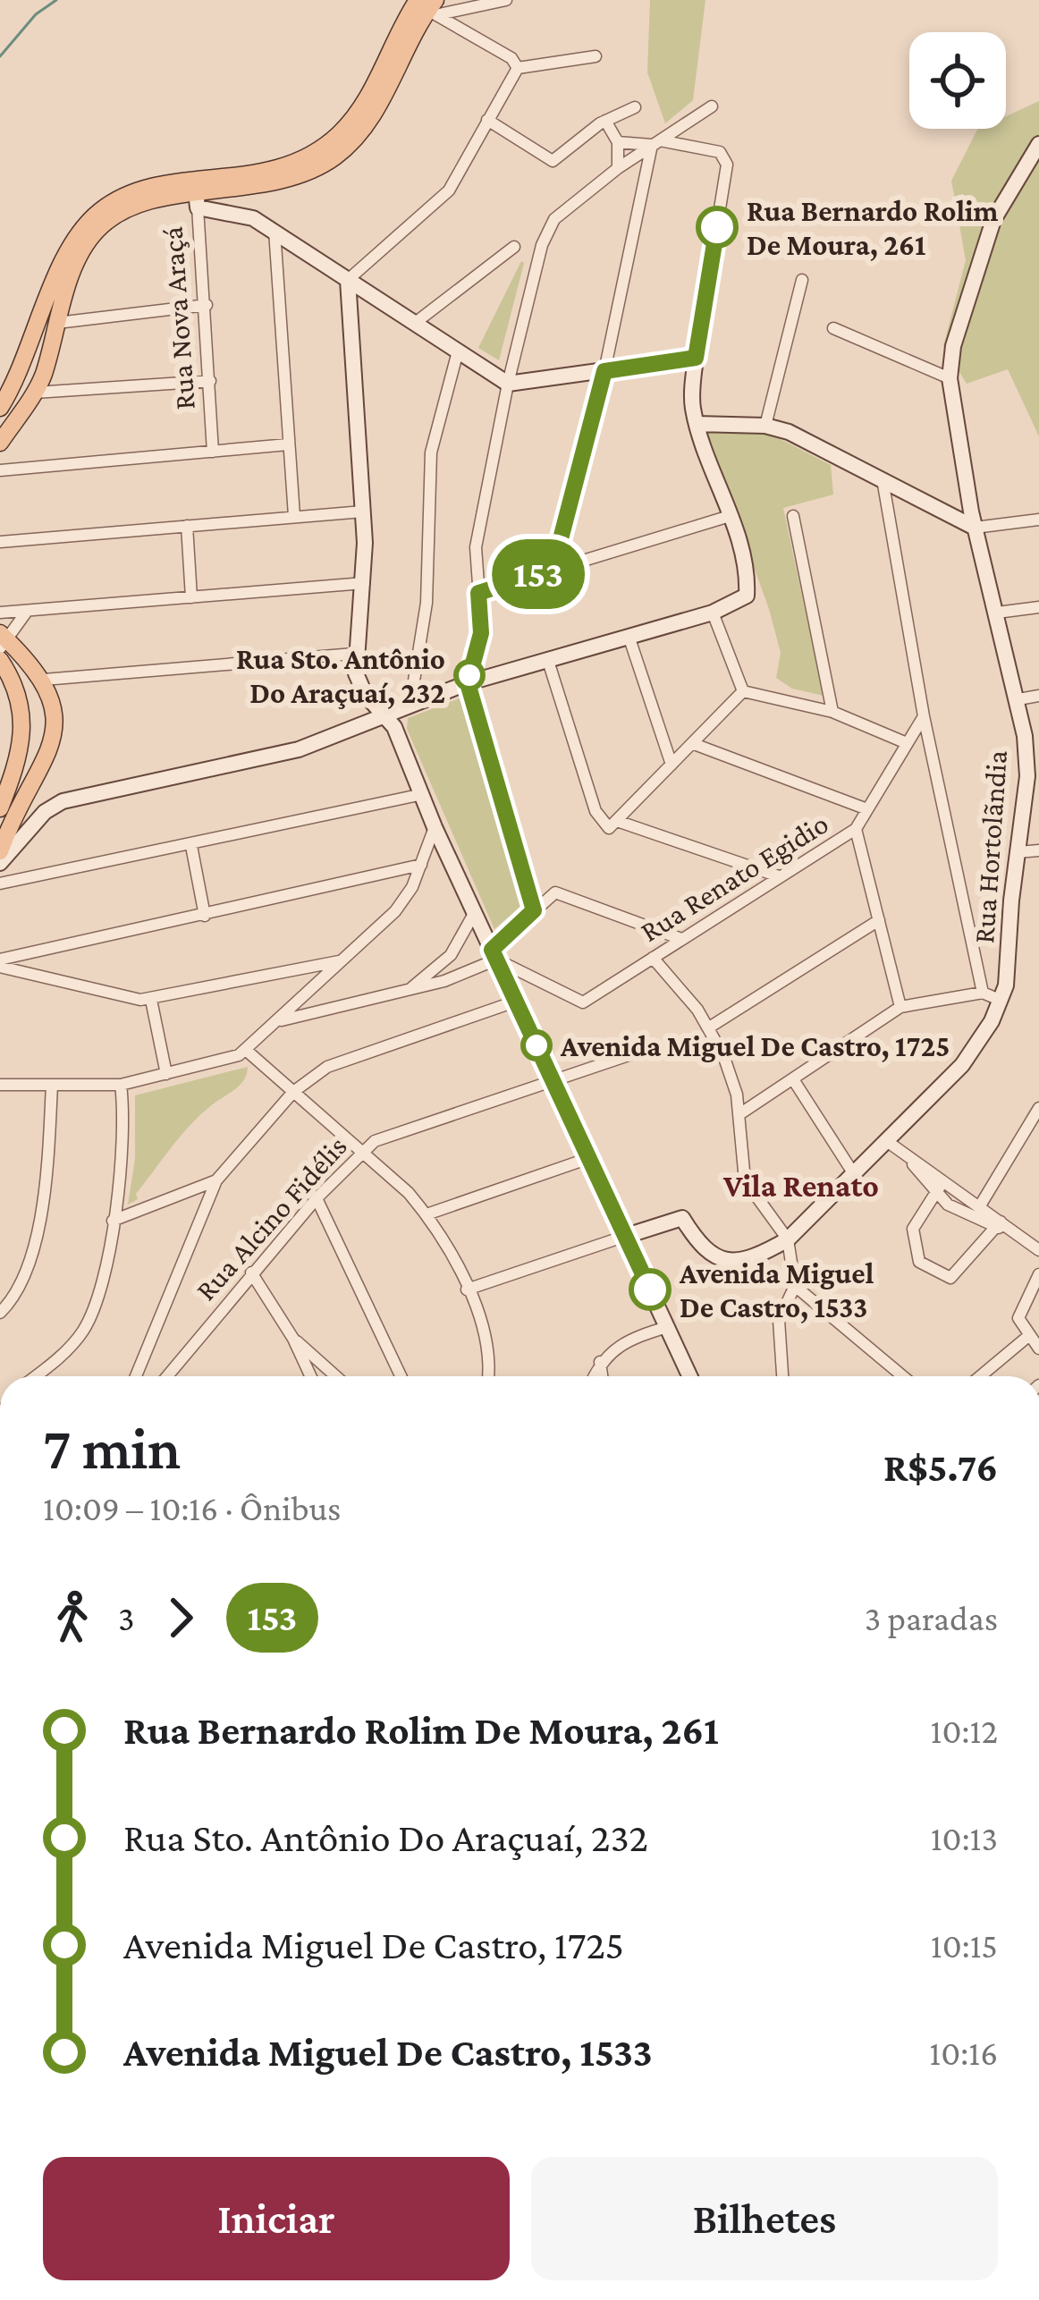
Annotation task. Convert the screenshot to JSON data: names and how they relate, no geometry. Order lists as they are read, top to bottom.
{
  "streets": {
    "street": [
      "Rua Nova Araçá",
      "Rua Hortolãndia",
      "Rua Renato Egidio",
      "Rua Alcino Fidélis"
    ]
  },
  "districts": ["Vila Renato"],
  "places": [
    "Rua Bernardo Rolim De Moura, 261",
    "Rua Sto. Antônio Do Araçuaí, 232",
    "Avenida Miguel De Castro, 1725",
    "Avenida Miguel De Castro, 1533"
  ],
  "lines": ["bus line 153"],
  "page": {
    "on_map": "153",
    "heading": ["7 min", "10:09 – 10:16 · Ônibus", "R$5.76"],
    "legs": ["3", "153", "3 paradas"],
    "list": [
      {
        "name": "Rua Bernardo Rolim De Moura, 261",
        "value": "10:12"
      },
      {
        "name": "Rua Sto. Antônio Do Araçuaí, 232",
        "value": "10:13"
      },
      {
        "name": "Avenida Miguel De Castro, 1725",
        "value": "10:15"
      },
      {
        "name": "Avenida Miguel De Castro, 1533",
        "value": "10:16"
      }
    ],
    "buttons": ["Iniciar", "Bilhetes"]
  }
}
